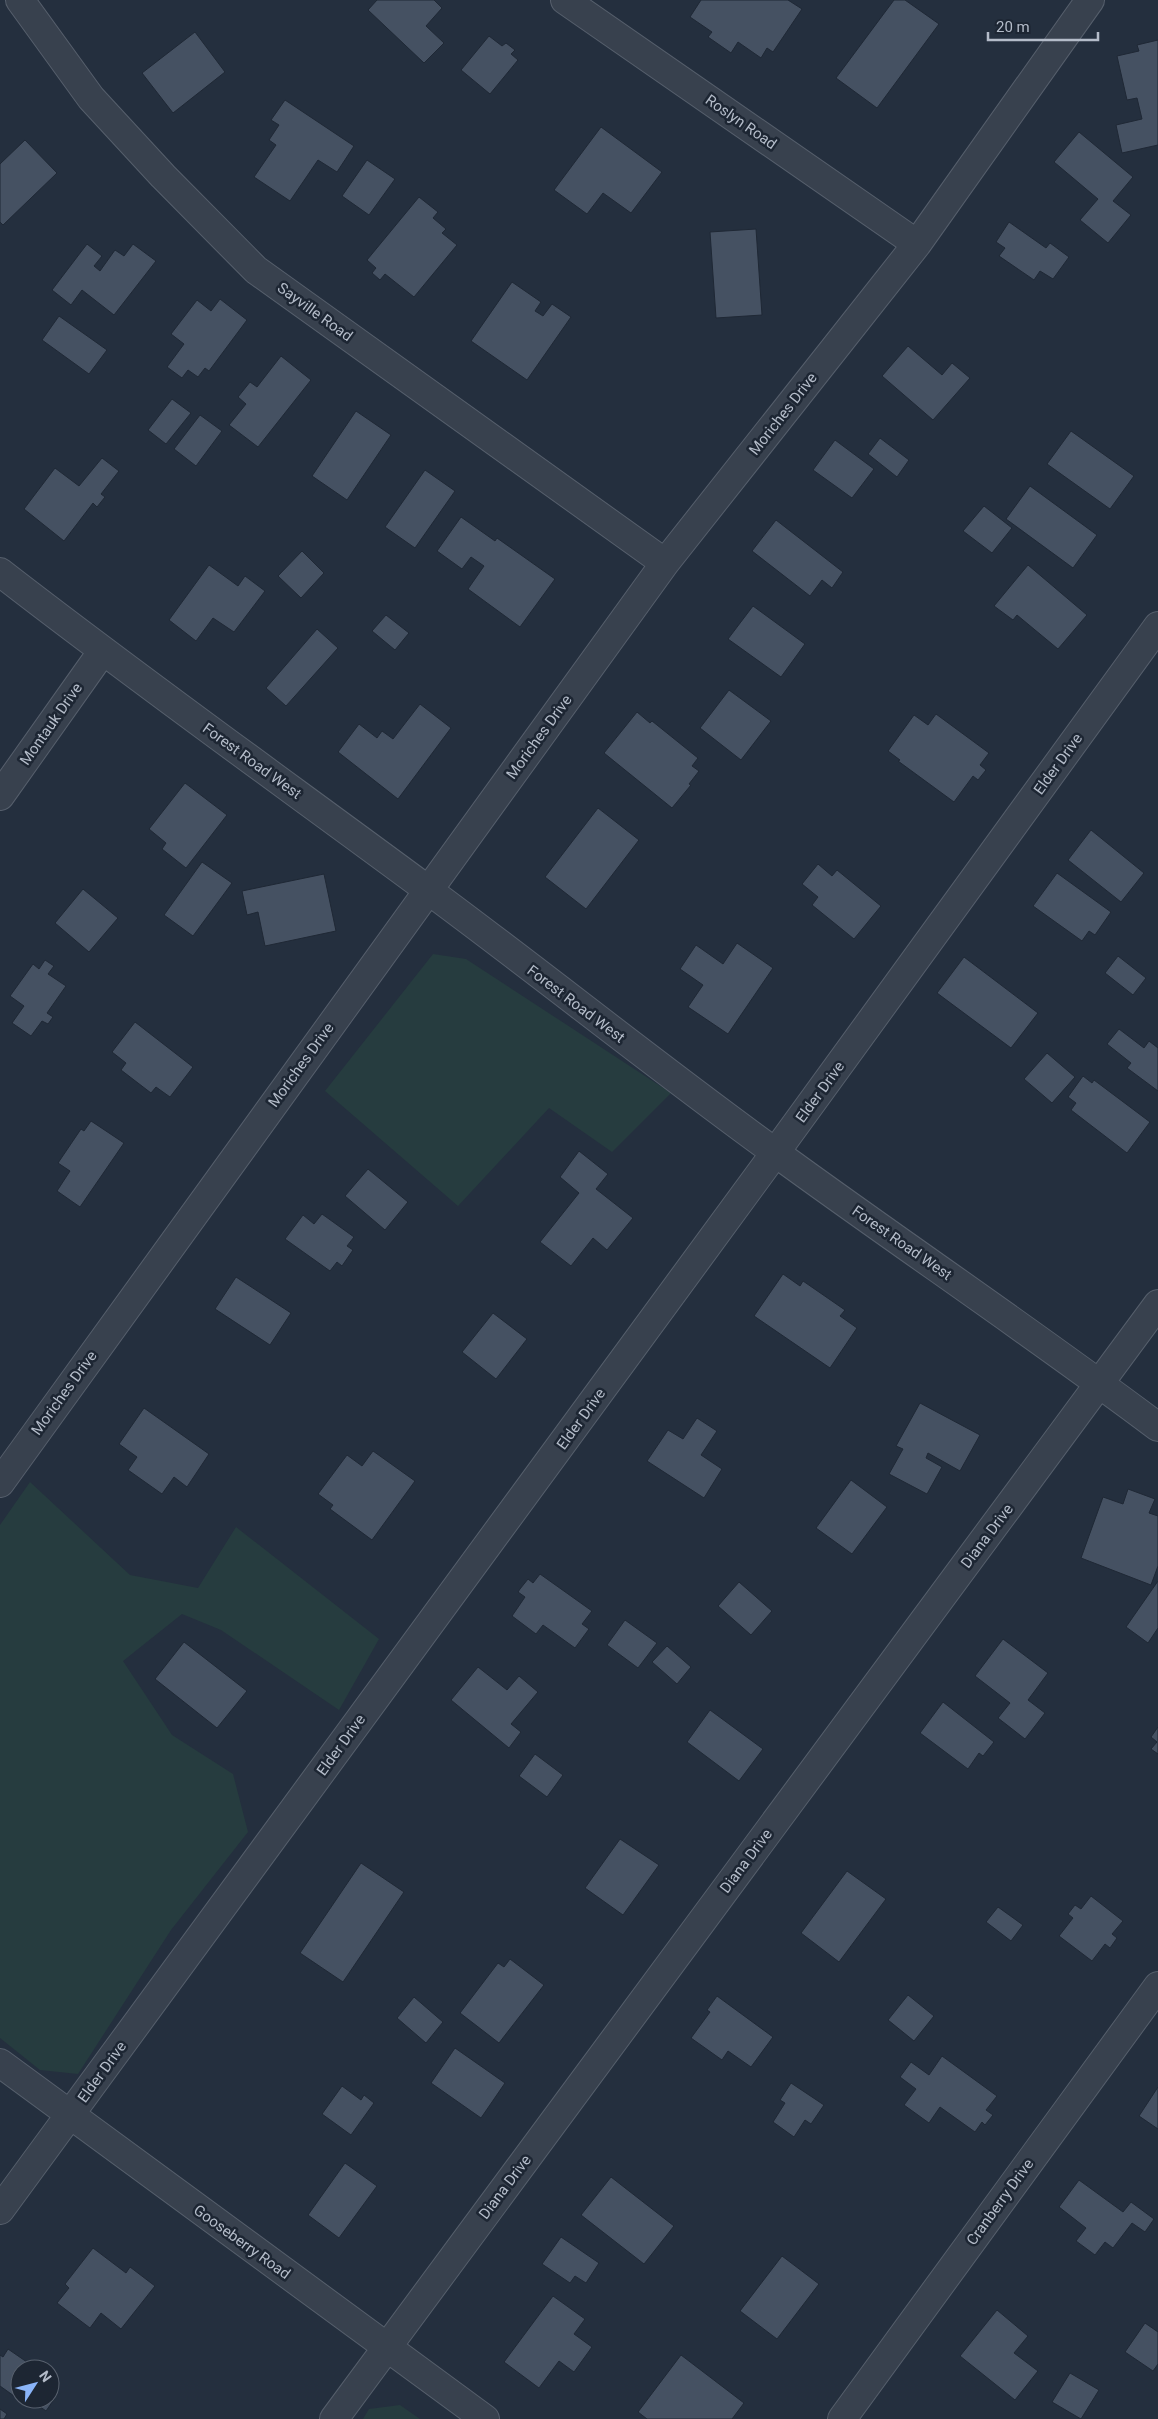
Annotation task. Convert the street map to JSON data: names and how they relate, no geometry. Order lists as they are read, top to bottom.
{
  "streets": {
    "street": [
      "Roslyn Road",
      "Sayville Road",
      "Moriches Drive",
      "Montauk Drive",
      "Forest Road West",
      "Elder Drive",
      "Diana Drive",
      "Cranberry Drive",
      "Gooseberry Road"
    ]
  },
  "crossings": [
    ["Roslyn Road", "Moriches Drive"],
    ["Sayville Road", "Moriches Drive"],
    ["Moriches Drive", "Forest Road West"],
    ["Montauk Drive", "Forest Road West"],
    ["Forest Road West", "Elder Drive"],
    ["Forest Road West", "Diana Drive"],
    ["Elder Drive", "Gooseberry Road"],
    ["Diana Drive", "Gooseberry Road"]
  ],
  "scale_bar": "20 m",
  "north": "top right"
}
